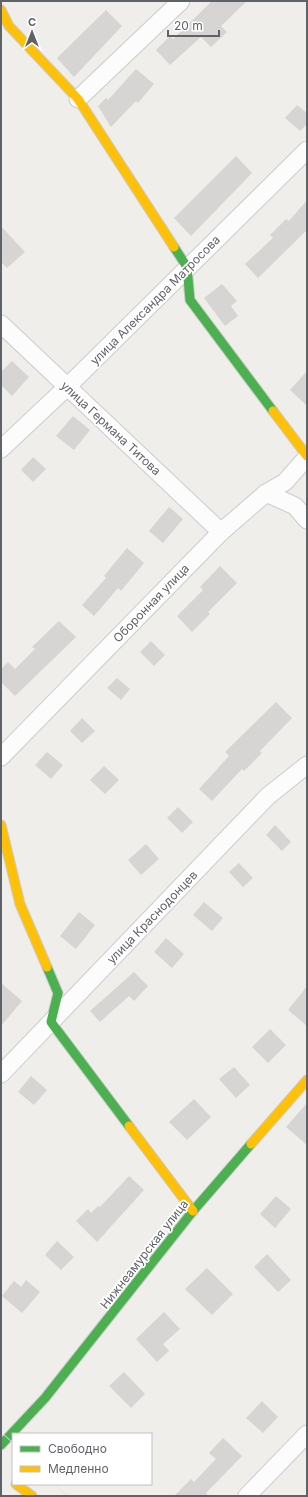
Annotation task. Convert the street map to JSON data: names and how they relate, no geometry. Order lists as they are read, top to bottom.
{
  "streets": {
    "street": [
      "улица Александра Матросова",
      "улица Германа Титова",
      "Оборонная улица",
      "улица Краснодонцев",
      "Нижнеамурская улица"
    ]
  },
  "crossings": [
    ["улица Александра Матросова", "улица Германа Титова"],
    ["улица Германа Титова", "Оборонная улица"]
  ],
  "legend": ["Свободно", "Медленно"],
  "scale_bar": "20 m",
  "north": "top"
}
